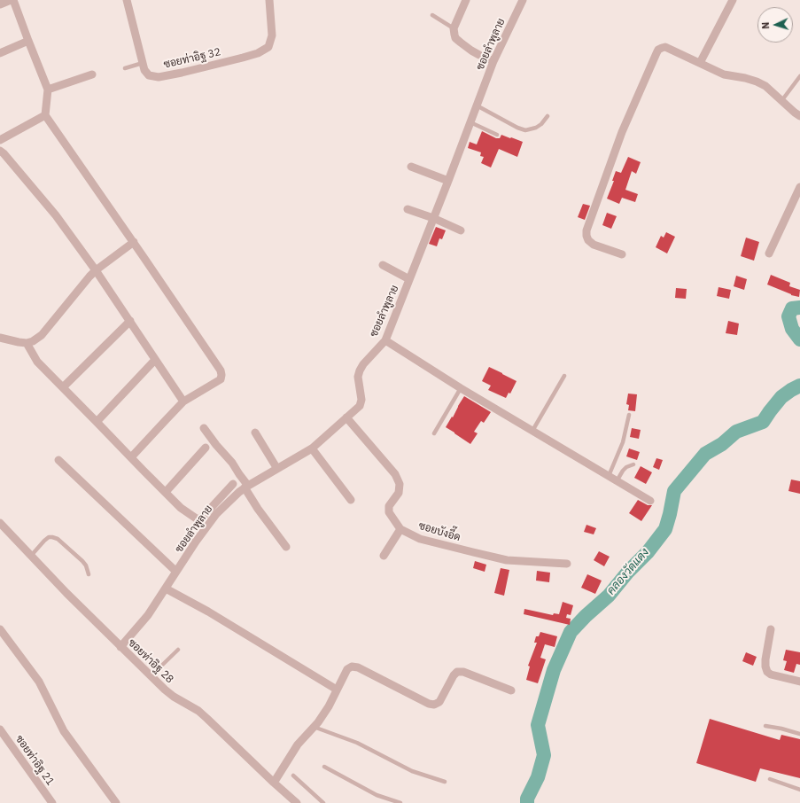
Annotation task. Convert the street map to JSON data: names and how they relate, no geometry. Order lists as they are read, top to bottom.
{
  "streets": {
    "street": [
      "ซอยลำพูลาย",
      "ซอยท่าอิฐ 32",
      "ซอยบังอี๊ด",
      "ซอยท่าอิฐ 28",
      "ซอยท่าอิฐ 21"
    ]
  },
  "crossings": [
    ["ซอยลำพูลาย", "ซอยบังอี๊ด"],
    ["ซอยลำพูลาย", "ซอยท่าอิฐ 28"]
  ],
  "water": ["คลองวัดแดง"],
  "north": "left"
}
